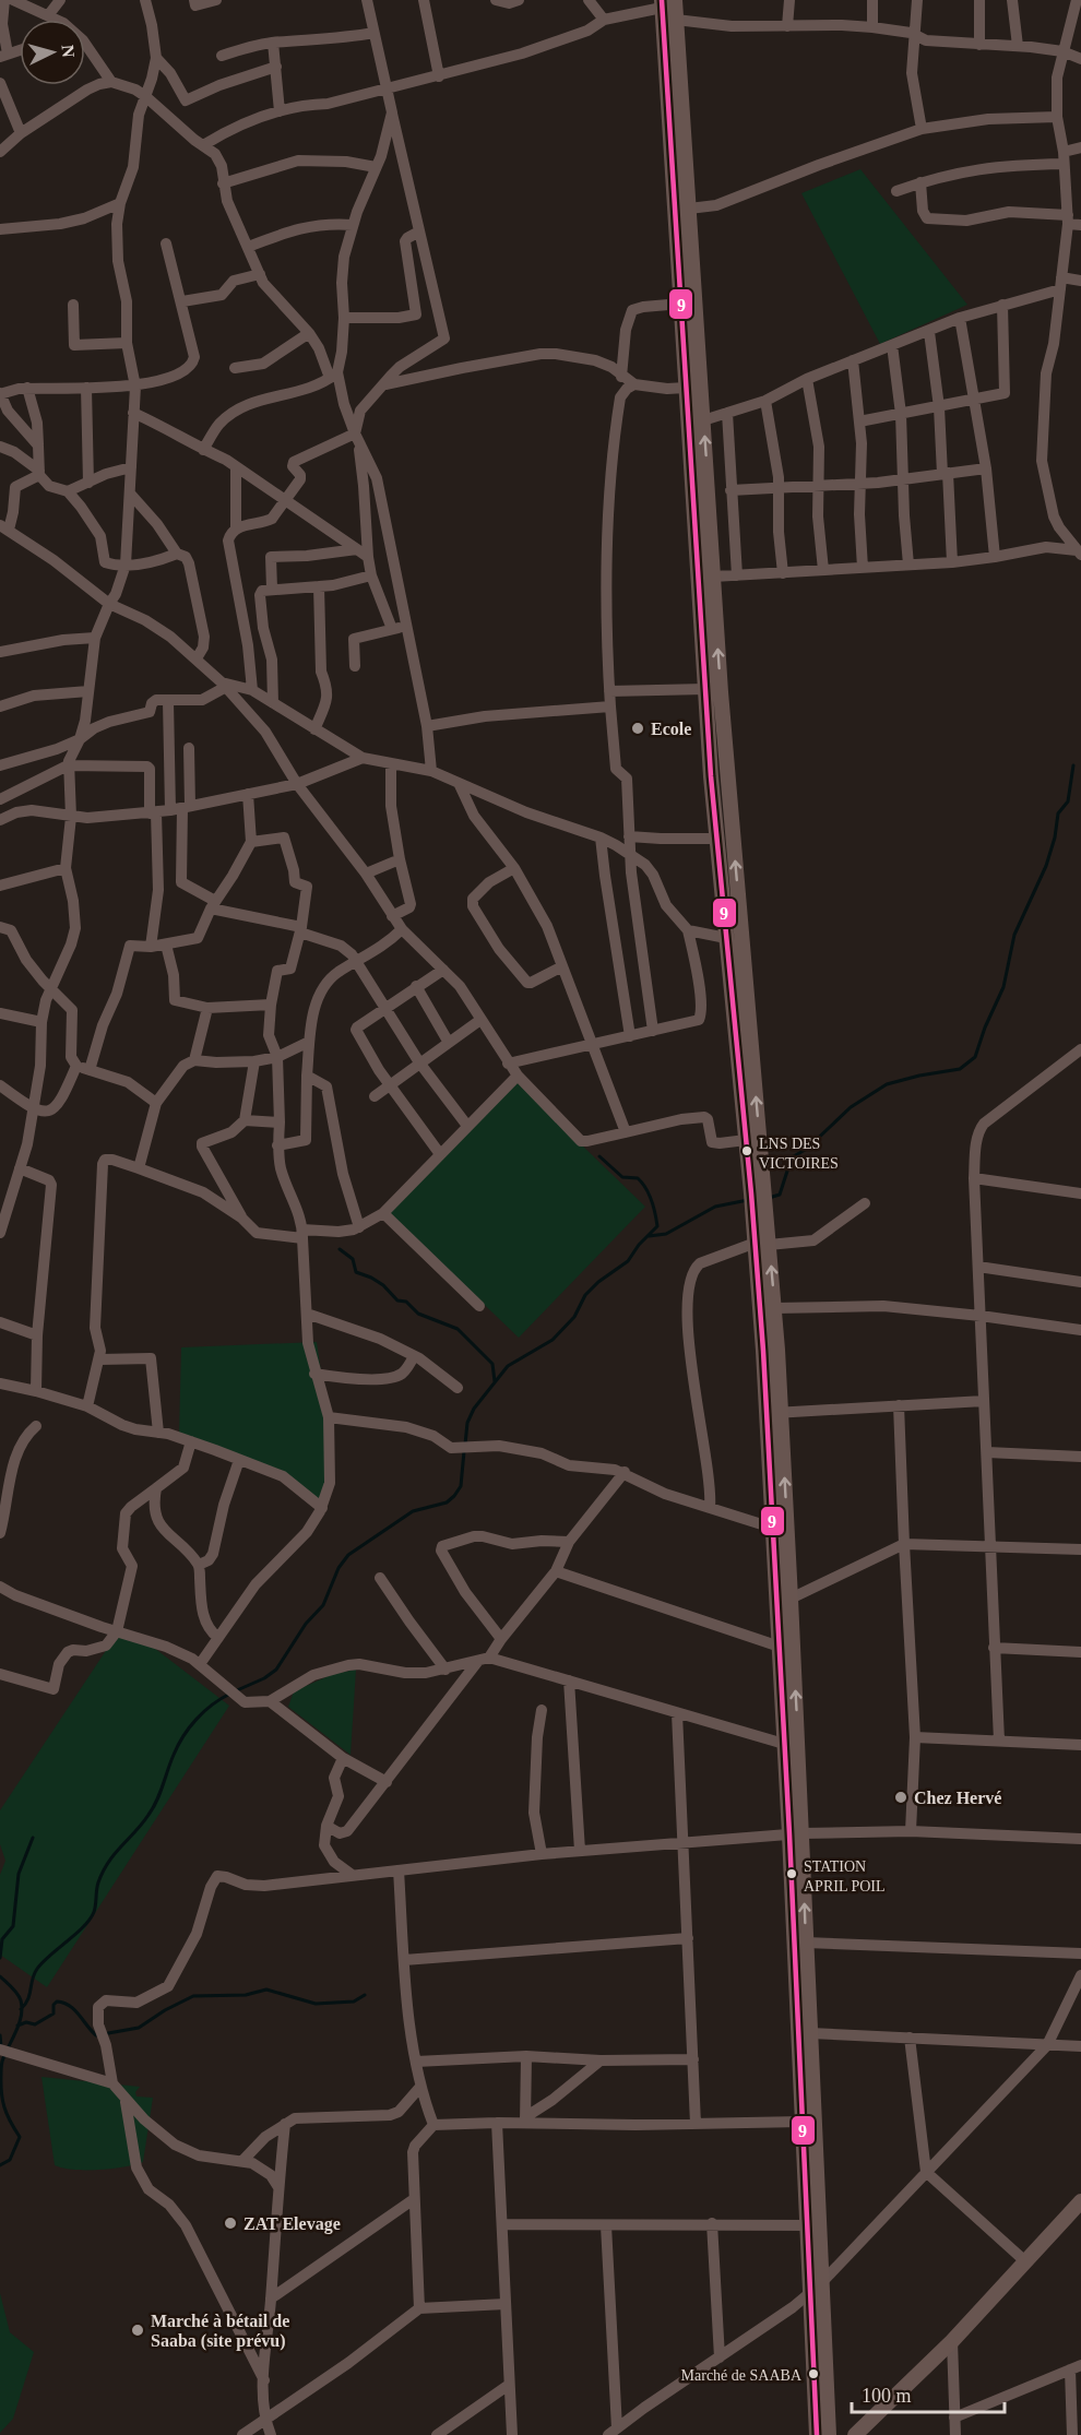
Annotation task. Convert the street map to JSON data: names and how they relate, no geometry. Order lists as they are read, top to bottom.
{
  "places": [
    "Ecole",
    "LNS DES VICTOIRES",
    "Chez Hervé",
    "STATION APRIL POIL",
    "ZAT Elevage",
    "Marché à bétail de Saaba (site prévu)",
    "Marché de SAABA"
  ],
  "lines": ["transit line 9"],
  "scale_bar": "100 m",
  "north": "right"
}
